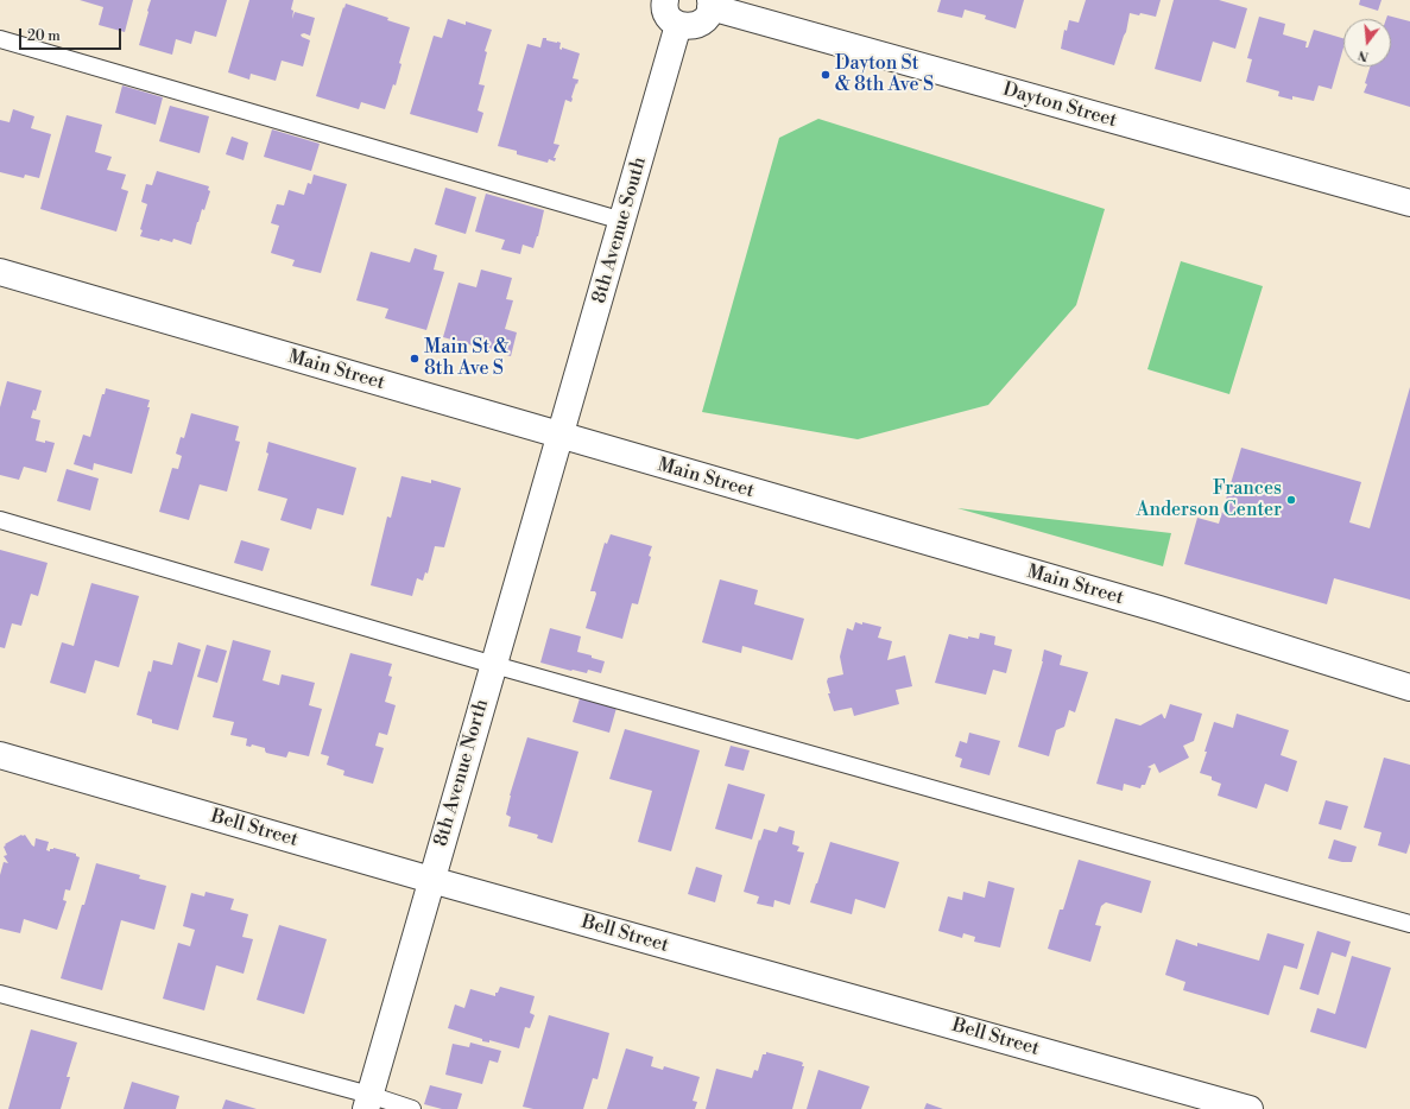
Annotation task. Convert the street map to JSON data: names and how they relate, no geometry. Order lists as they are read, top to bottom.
{
  "streets": {
    "street": [
      "Dayton Street",
      "8th Avenue South",
      "Main Street",
      "8th Avenue North",
      "Bell Street"
    ]
  },
  "crossings": [
    ["8th Avenue South", "Main Street"],
    ["8th Avenue South", "8th Avenue North"],
    ["Main Street", "8th Avenue North"],
    ["8th Avenue North", "Bell Street"]
  ],
  "places": ["Dayton St & 8th Ave S", "Main St & 8th Ave S", "Frances Anderson Center"],
  "scale_bar": "20 m",
  "north": "bottom"
}
